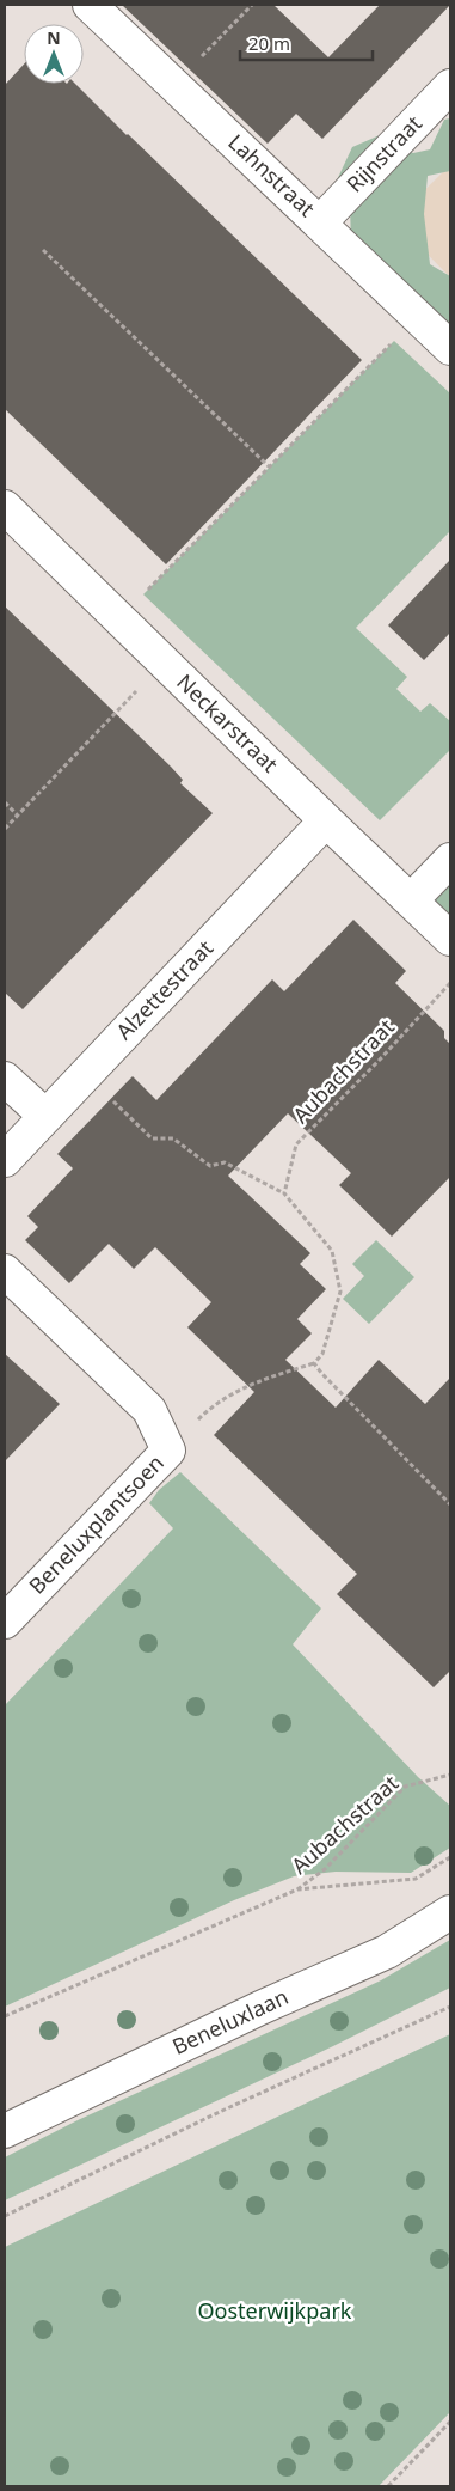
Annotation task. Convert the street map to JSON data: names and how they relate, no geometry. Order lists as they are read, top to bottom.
{
  "streets": {
    "street": [
      "Rijnstraat",
      "Lahnstraat",
      "Neckarstraat",
      "Alzettestraat",
      "Beneluxplantsoen",
      "Beneluxlaan"
    ],
    "path": ["Aubachstraat"]
  },
  "crossings": [
    ["Rijnstraat", "Lahnstraat"],
    ["Neckarstraat", "Alzettestraat"]
  ],
  "parks": ["Oosterwijkpark"],
  "scale_bar": "20 m",
  "north": "top"
}
